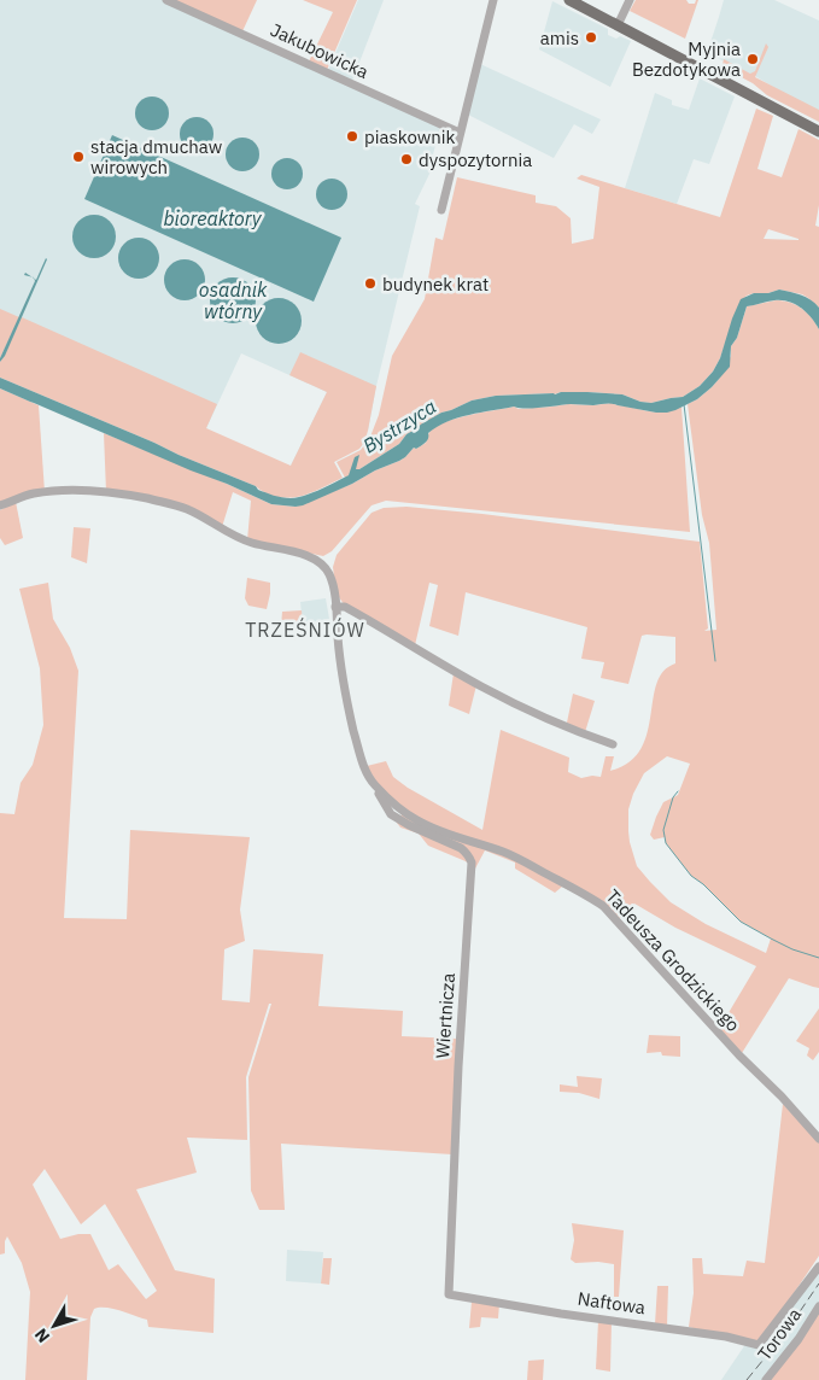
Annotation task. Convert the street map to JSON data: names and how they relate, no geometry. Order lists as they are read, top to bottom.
{
  "streets": {
    "street": [
      "Jakubowicka",
      "Tadeusza Grodzickiego",
      "Wiertnicza",
      "Naftowa",
      "Torowa"
    ]
  },
  "crossings": [
    ["Tadeusza Grodzickiego", "Wiertnicza"],
    ["Wiertnicza", "Naftowa"],
    ["Naftowa", "Torowa"]
  ],
  "districts": ["TRZEŚNIÓW"],
  "water": ["bioreaktory", "osadnik wtórny", "Bystrzyca"],
  "places": [
    "amis",
    "Myjnia Bezdotykowa",
    "piaskownik",
    "stacja dmuchaw wirowych",
    "dyspozytornia",
    "budynek krat"
  ],
  "north": "bottom left"
}
